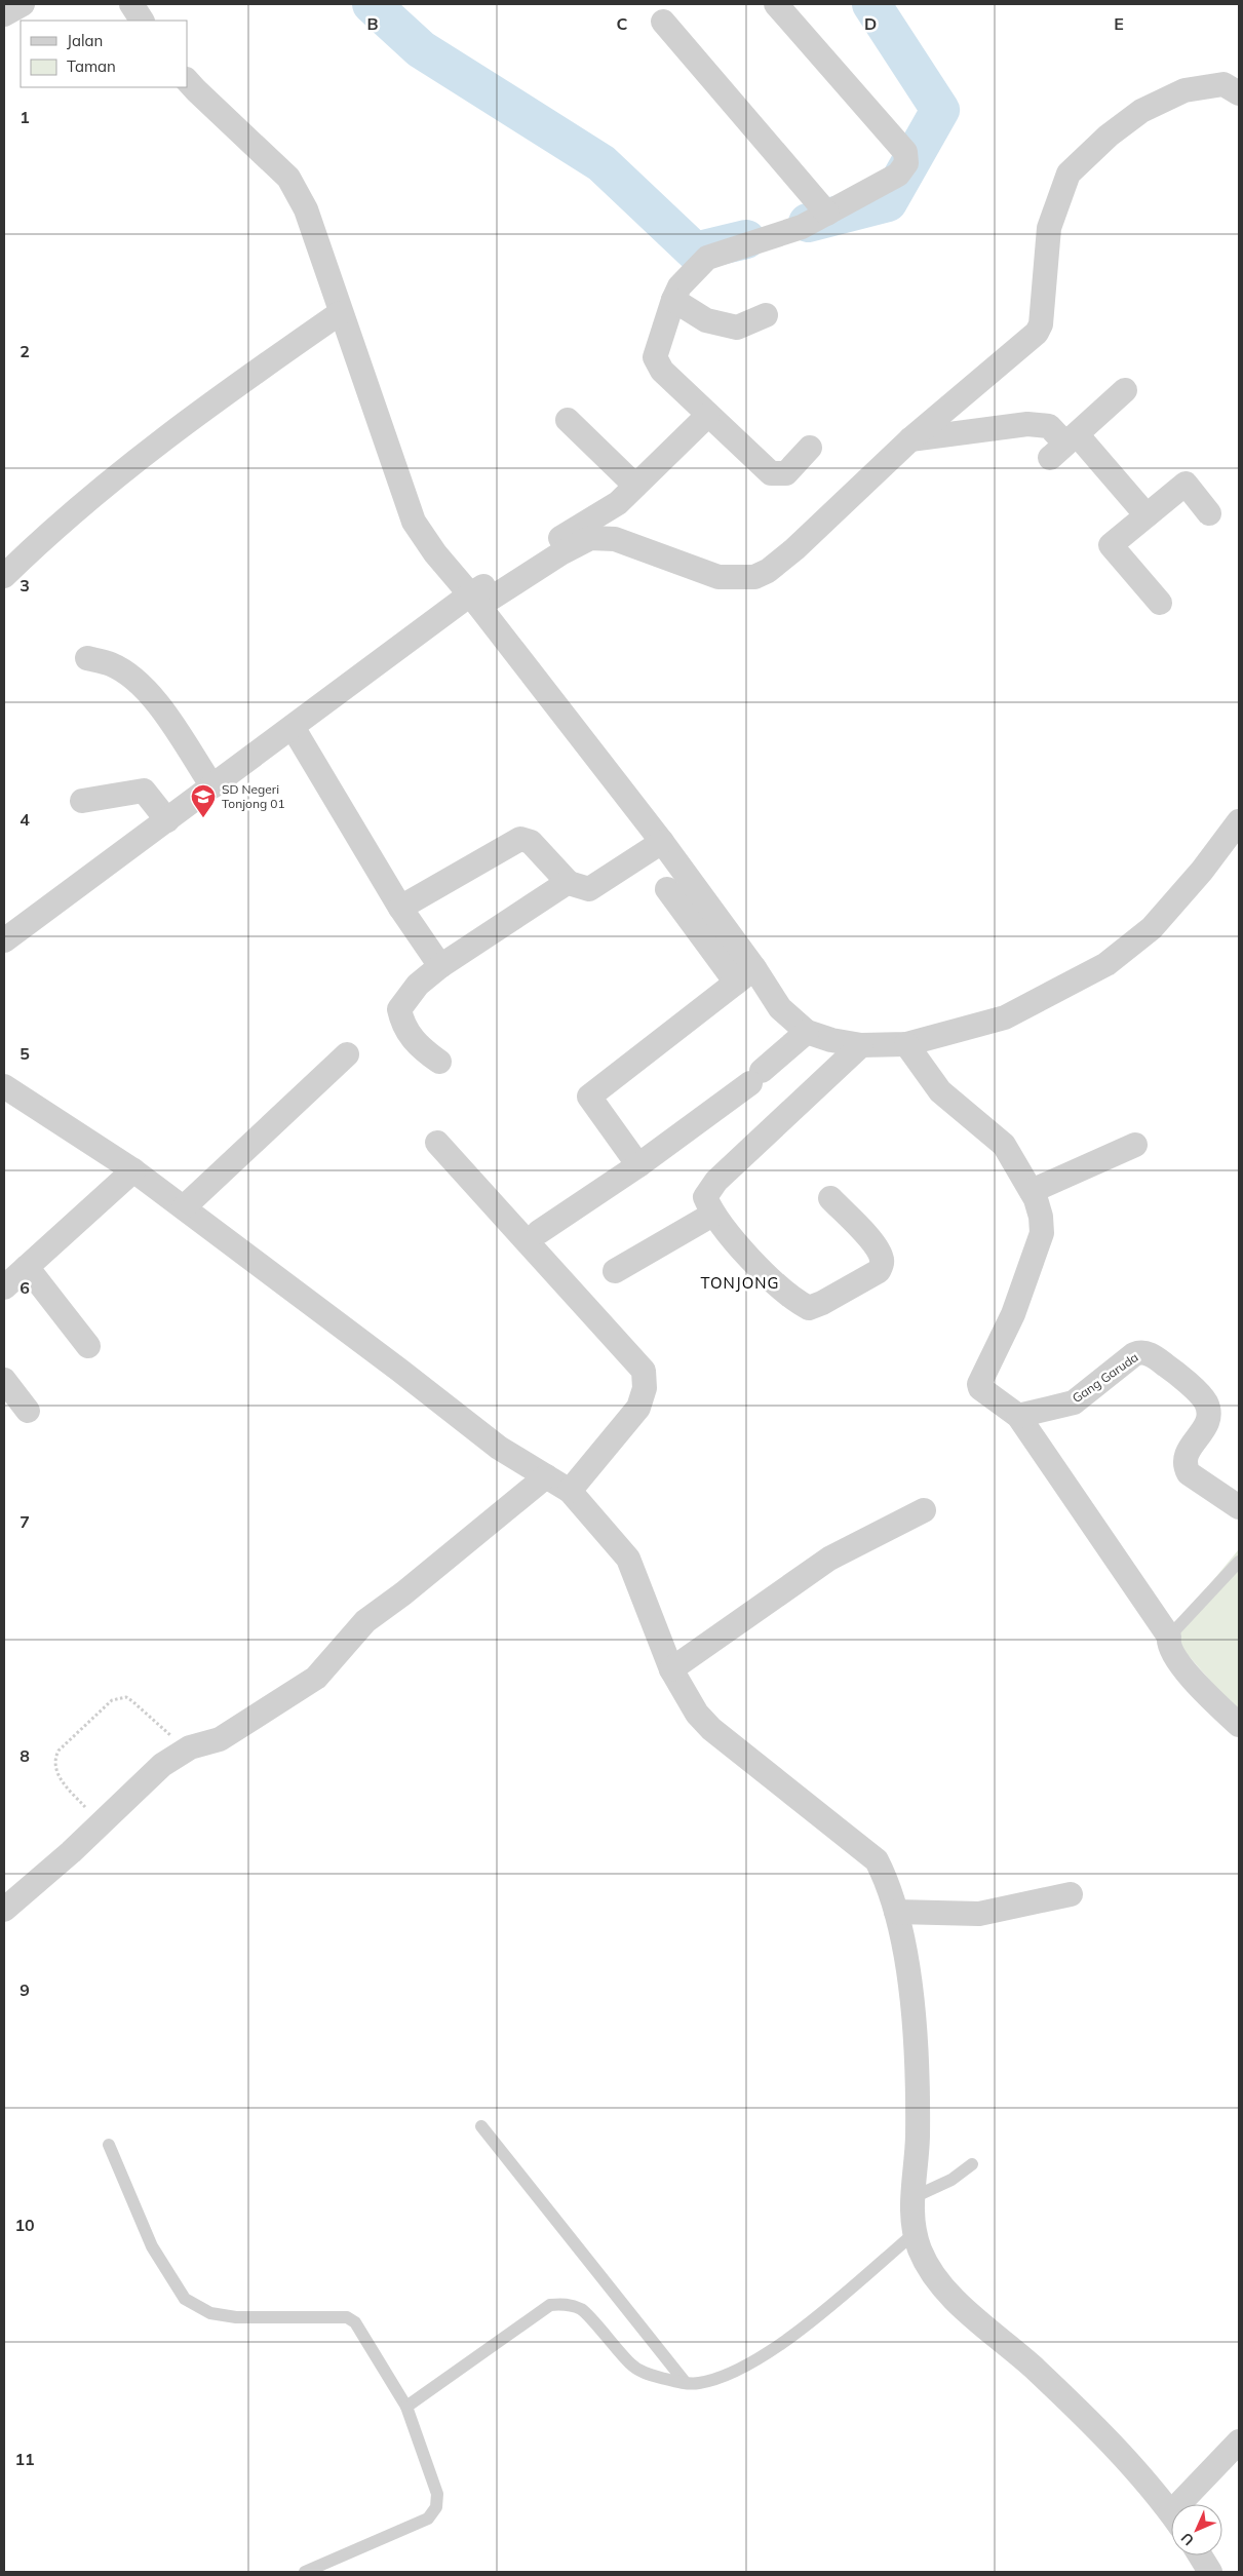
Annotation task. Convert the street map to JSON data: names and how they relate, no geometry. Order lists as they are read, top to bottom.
{
  "streets": {
    "street": ["Gang Garuda"]
  },
  "districts": ["TONJONG"],
  "places": {
    "school or university": ["SD Negeri Tonjong 01"]
  },
  "legend": ["Jalan", "Taman"],
  "north": "bottom left",
  "grid": {
    "columns": [
      "B",
      "C",
      "D",
      "E"
    ],
    "rows": [
      "1",
      "2",
      "3",
      "4",
      "5",
      "6",
      "7",
      "8",
      "9",
      "10",
      "11"
    ]
  }
}
